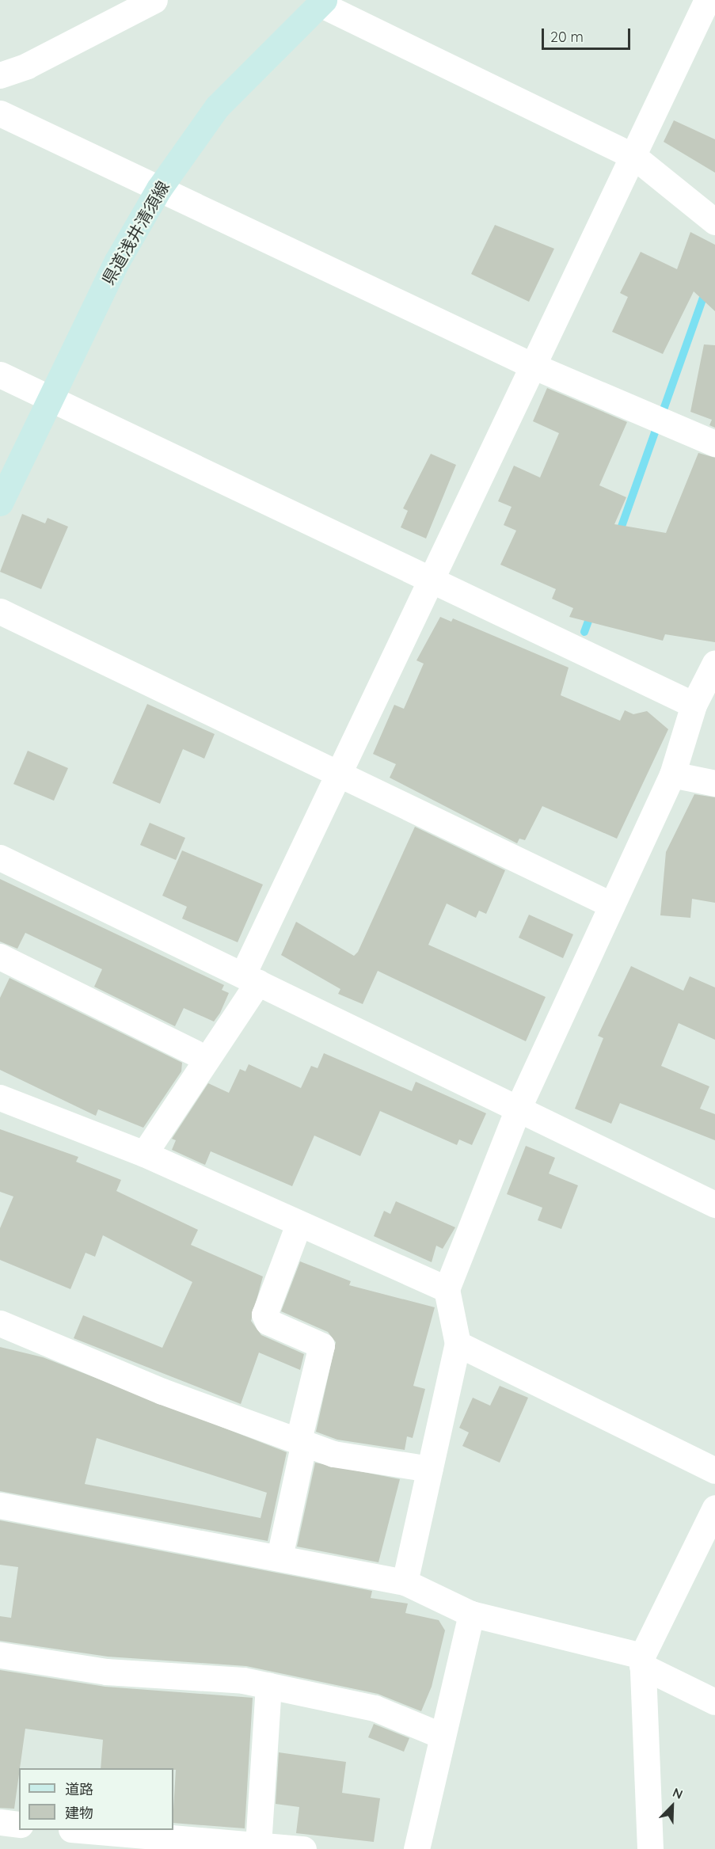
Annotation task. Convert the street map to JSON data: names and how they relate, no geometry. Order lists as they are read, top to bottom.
{
  "streets": {
    "main road": ["県道浅井清須線"]
  },
  "legend": ["道路", "建物"],
  "scale_bar": "20 m",
  "north": "top right"
}
